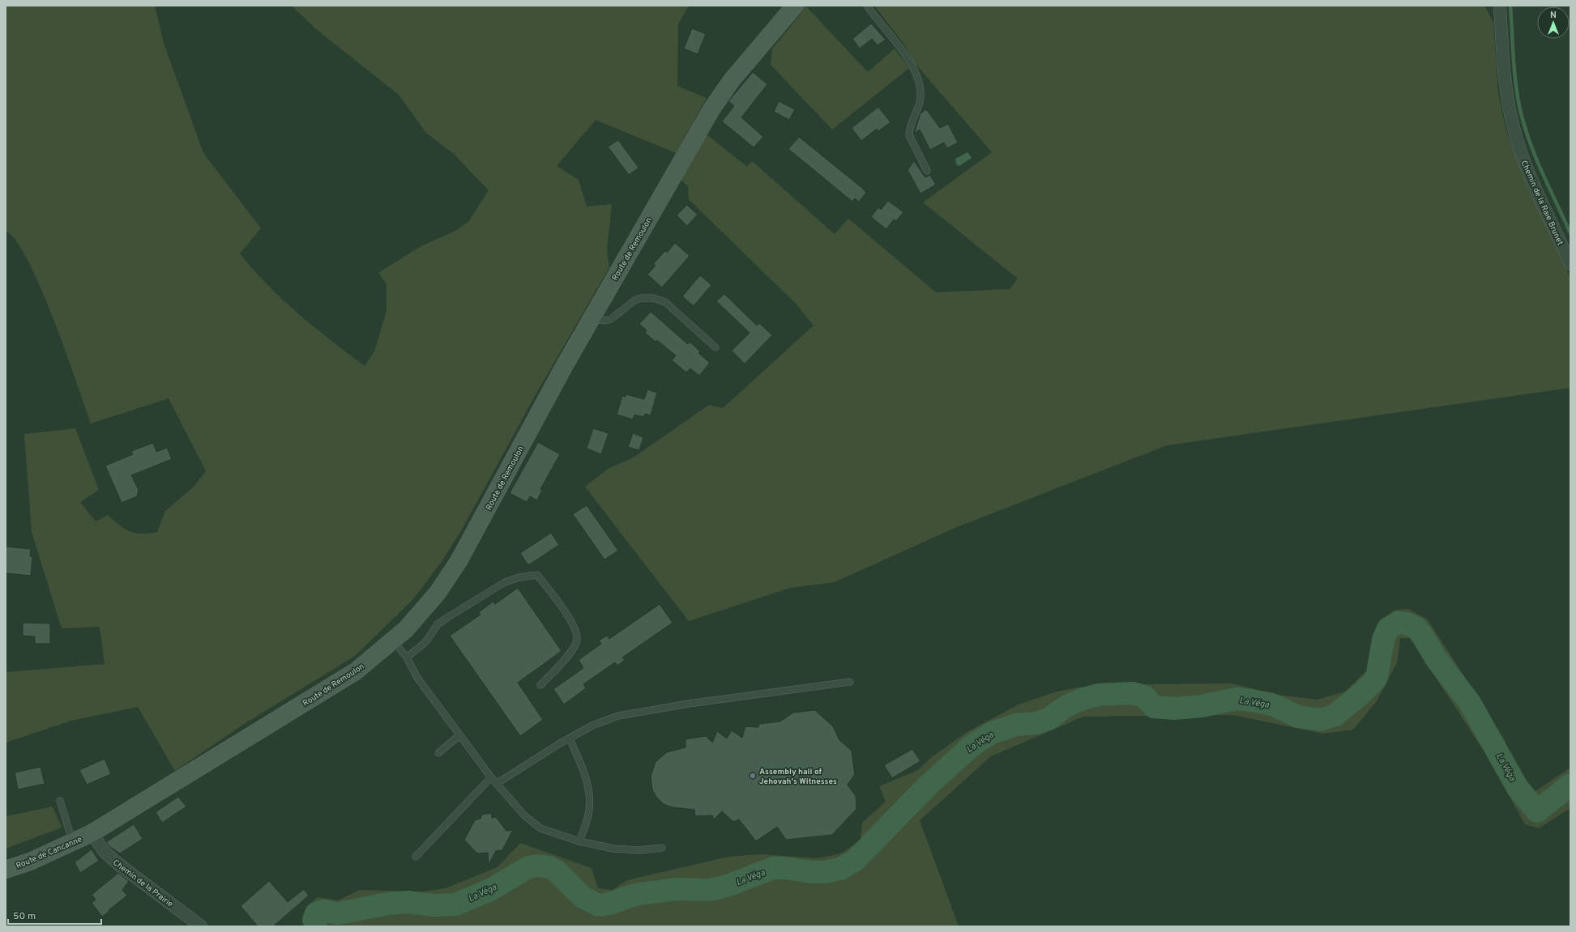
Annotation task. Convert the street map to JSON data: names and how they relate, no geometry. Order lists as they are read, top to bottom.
{
  "streets": {
    "main road": ["Route de Remoulon", "Route de Cancanne"],
    "street": ["Chemin de la Raie Brunet", "Chemin de la Prairie"]
  },
  "crossings": [
    ["Route de Remoulon", "Route de Cancanne"],
    ["Route de Remoulon", "Chemin de la Prairie"],
    ["Route de Cancanne", "Chemin de la Prairie"]
  ],
  "water": ["La Véga"],
  "places": ["Assembly hall of Jehovah's Witnesses"],
  "scale_bar": "50 m",
  "north": "top"
}
